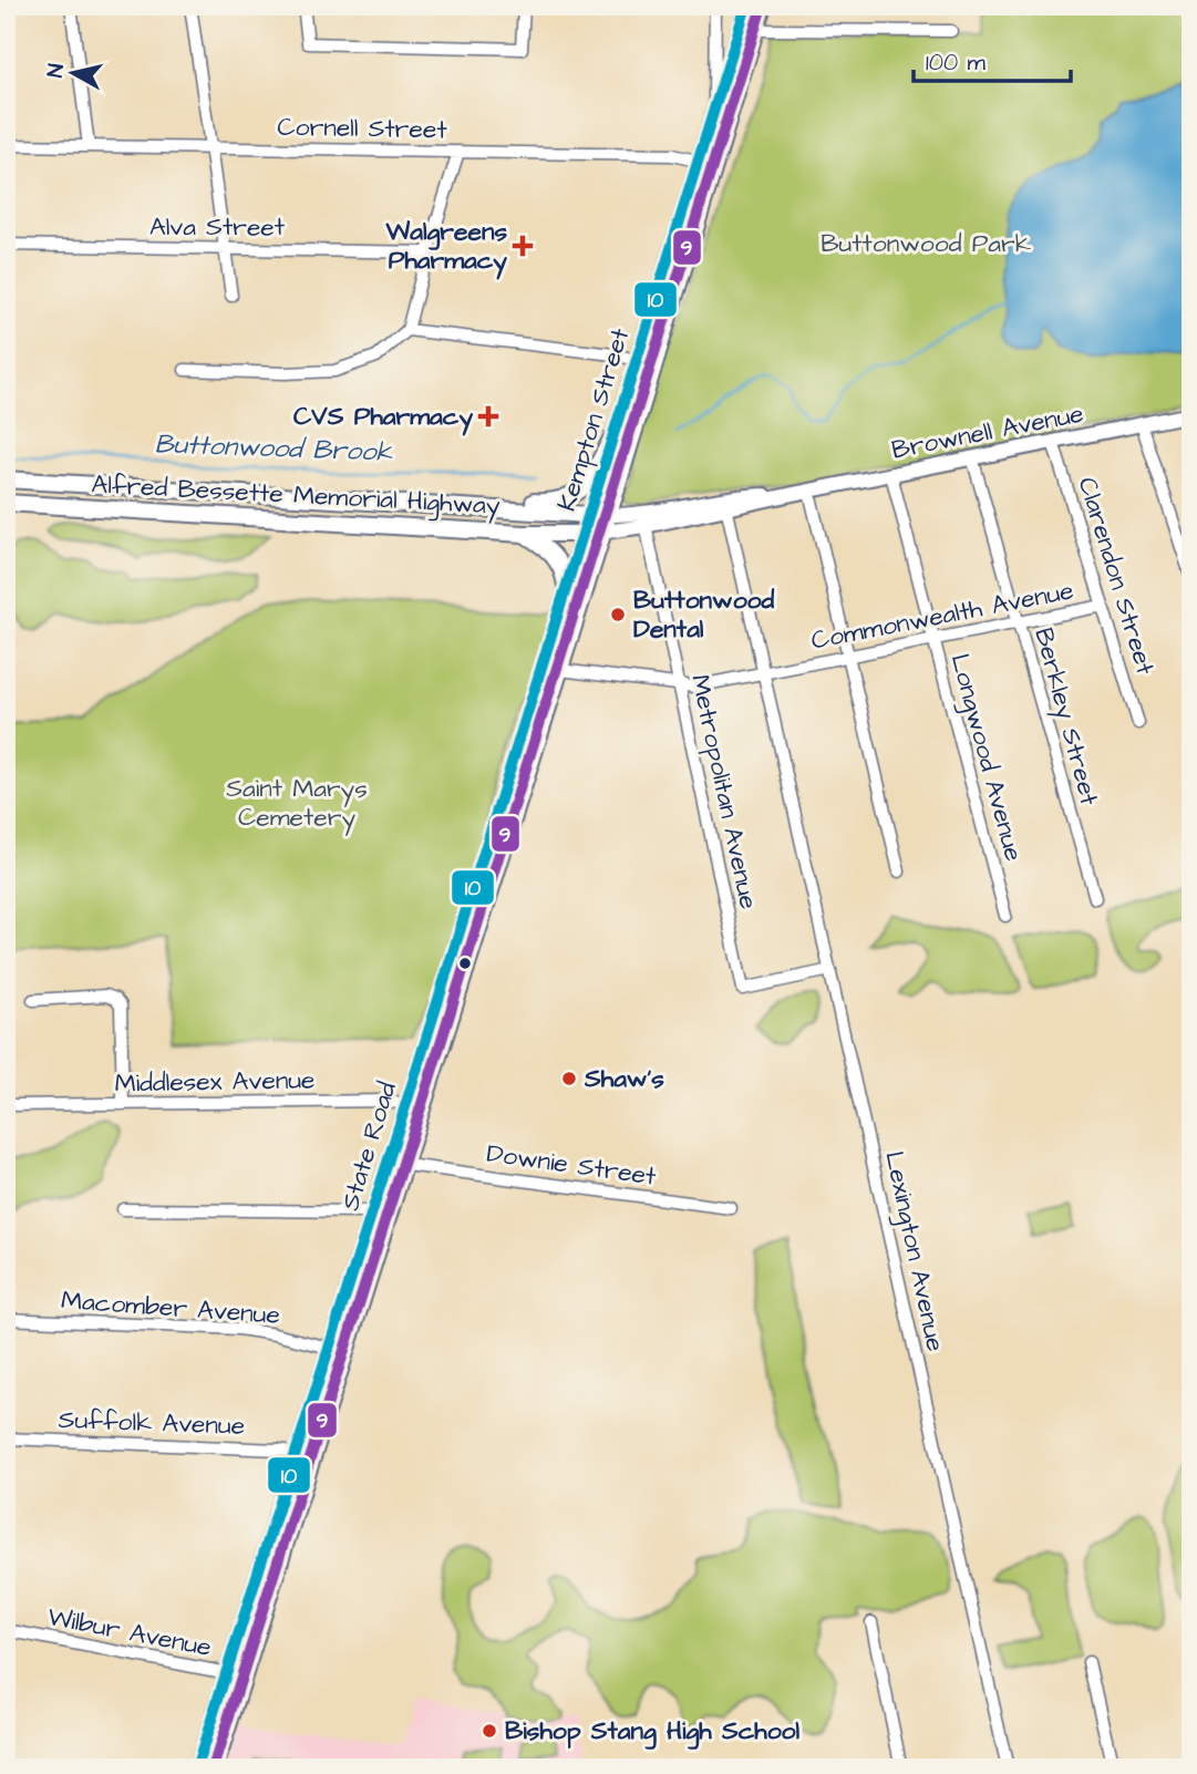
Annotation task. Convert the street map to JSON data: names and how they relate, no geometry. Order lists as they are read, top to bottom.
{
  "streets": {
    "highway": ["Alfred Bessette Memorial Highway"],
    "main road": ["Kempton Street", "Brownell Avenue", "State Road"],
    "street": [
      "Cornell Street",
      "Alva Street",
      "Clarendon Street",
      "Commonwealth Avenue",
      "Berkley Street",
      "Longwood Avenue",
      "Metropolitan Avenue",
      "Middlesex Avenue",
      "Downie Street",
      "Lexington Avenue",
      "Macomber Avenue",
      "Suffolk Avenue",
      "Wilbur Avenue"
    ]
  },
  "crossings": [
    ["Cornell Street", "Kempton Street"],
    ["Kempton Street", "Brownell Avenue"],
    ["Kempton Street", "Alfred Bessette Memorial Highway"],
    ["Kempton Street", "Commonwealth Avenue"],
    ["Kempton Street", "State Road"],
    ["Brownell Avenue", "Alfred Bessette Memorial Highway"],
    ["Brownell Avenue", "Clarendon Street"],
    ["Brownell Avenue", "Berkley Street"],
    ["Brownell Avenue", "Longwood Avenue"],
    ["Brownell Avenue", "Metropolitan Avenue"],
    ["Brownell Avenue", "Lexington Avenue"],
    ["Clarendon Street", "Commonwealth Avenue"],
    ["Commonwealth Avenue", "Berkley Street"],
    ["Commonwealth Avenue", "Longwood Avenue"],
    ["Commonwealth Avenue", "Metropolitan Avenue"],
    ["Commonwealth Avenue", "Lexington Avenue"],
    ["Metropolitan Avenue", "Lexington Avenue"],
    ["Middlesex Avenue", "State Road"],
    ["State Road", "Downie Street"],
    ["State Road", "Macomber Avenue"],
    ["State Road", "Suffolk Avenue"],
    ["State Road", "Wilbur Avenue"]
  ],
  "water": ["Buttonwood Brook"],
  "parks": ["Buttonwood Park", "Saint Marys Cemetery"],
  "places": {
    "health": ["Walgreens Pharmacy", "CVS Pharmacy"],
    "other": ["Buttonwood Dental", "Shaw's", "Bishop Stang High School"]
  },
  "lines": ["transit line 10", "transit line 9"],
  "scale_bar": "100 m",
  "north": "left"
}
